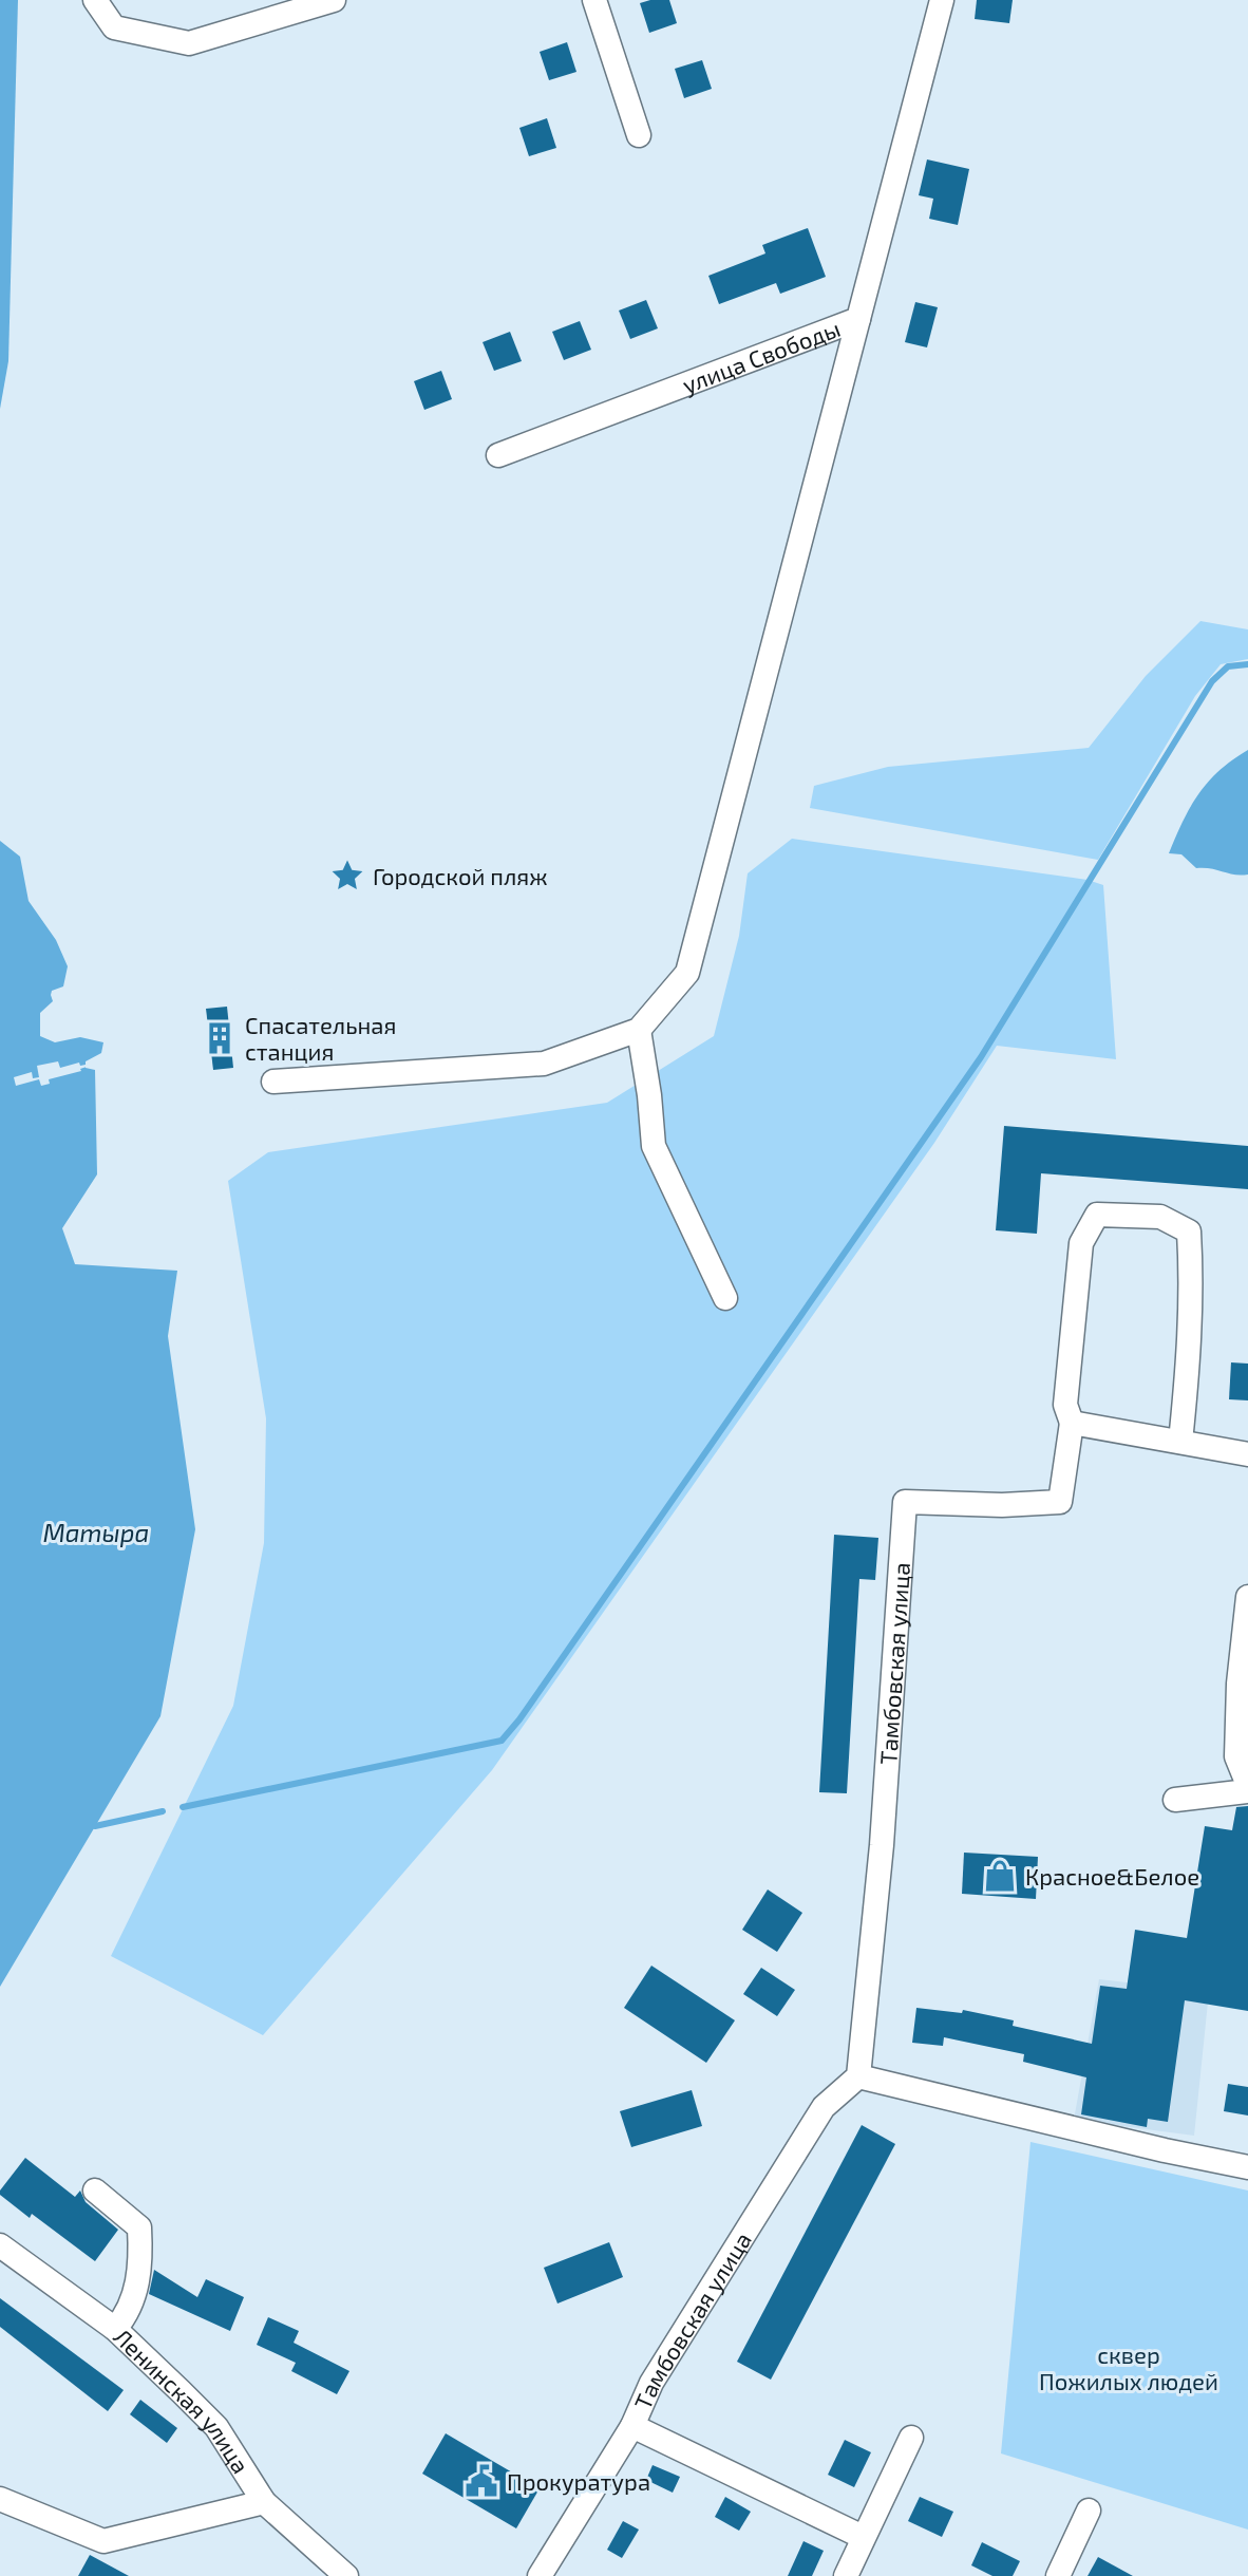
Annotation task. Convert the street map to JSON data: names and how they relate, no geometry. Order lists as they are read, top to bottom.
{
  "streets": {
    "street": ["улица Свободы", "Тамбовская улица", "Ленинская улица"]
  },
  "water": ["Матыра"],
  "parks": ["сквер Пожилых людей"],
  "places": {
    "place": ["Городской пляж"],
    "building": ["Спасательная станция"],
    "shop": ["Красное&Белое"],
    "public building": ["Прокуратура"]
  }
}
